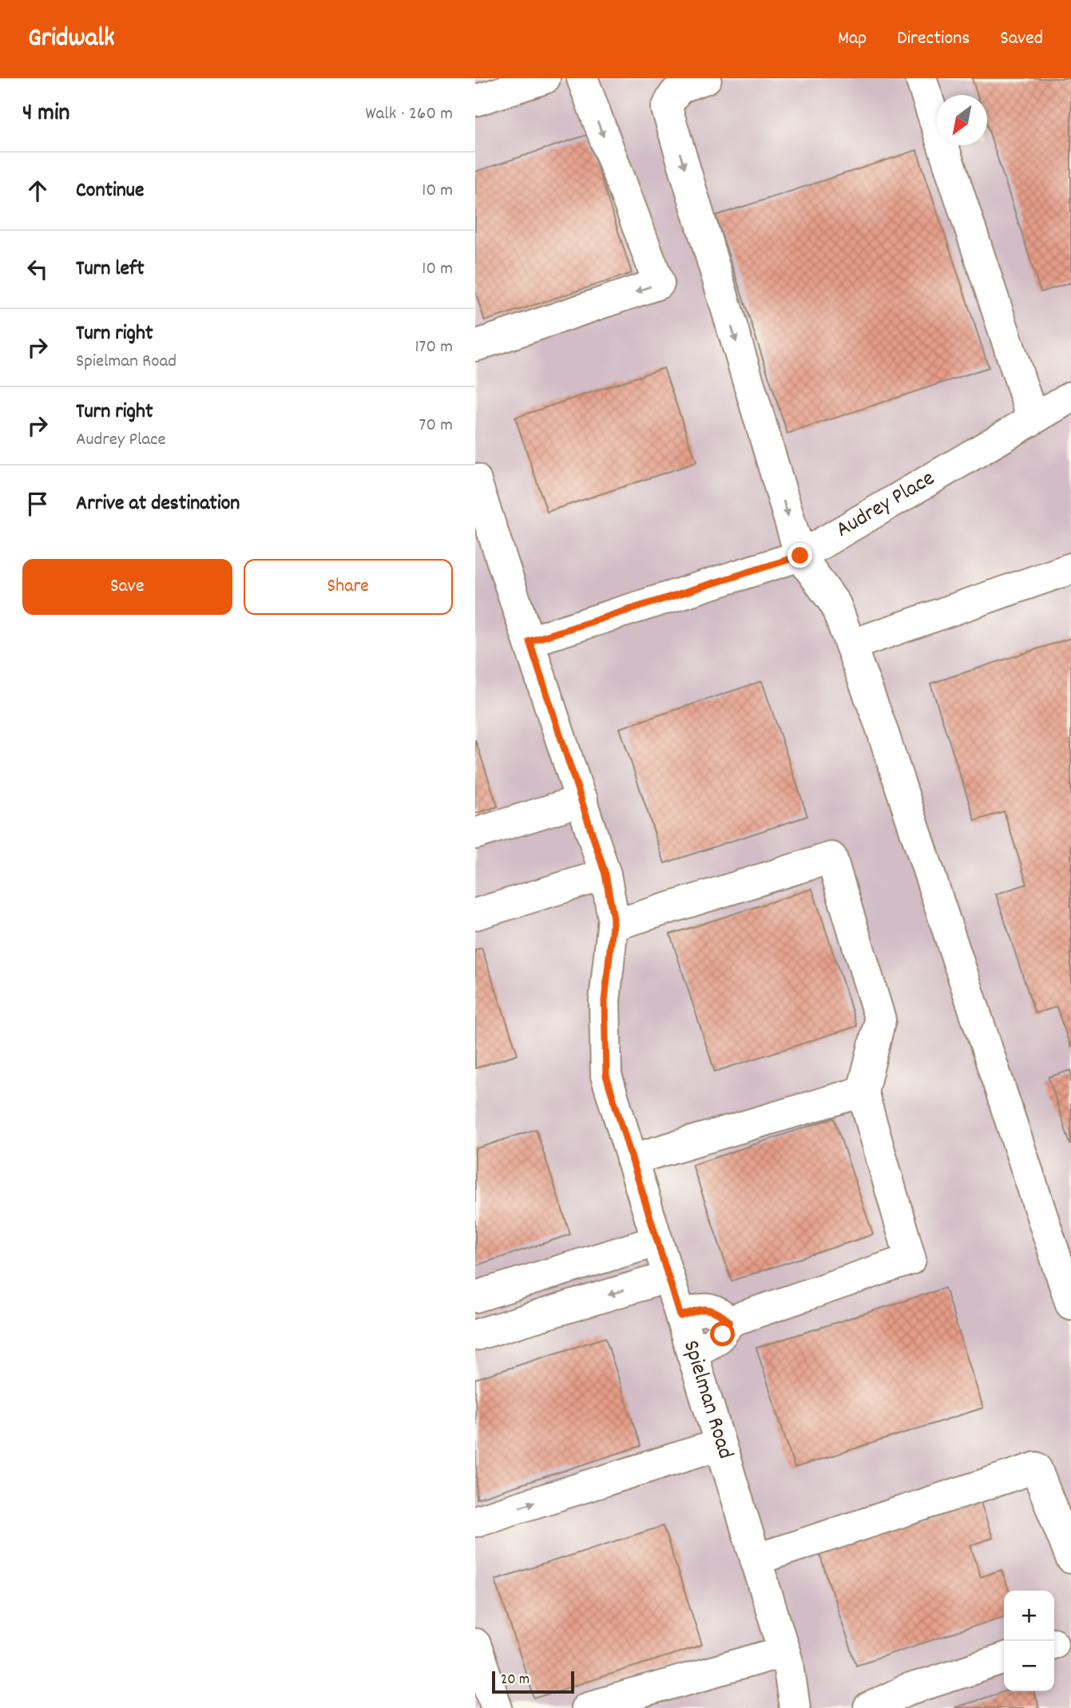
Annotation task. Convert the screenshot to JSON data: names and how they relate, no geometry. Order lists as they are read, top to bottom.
{
  "streets": {
    "street": ["Audrey Place", "Spielman Road"]
  },
  "crossings": [
    ["Audrey Place", "Spielman Road"]
  ],
  "scale_bar": "20 m",
  "north": "bottom left",
  "page": {
    "header": "Gridwalk",
    "nav": ["Map", "Directions", "Saved"],
    "heading": ["4 min", "Walk · 260 m"],
    "list": [
      ["Continue", "10 m"],
      ["Turn left", "10 m"],
      ["Turn right", "Spielman Road", "170 m"],
      ["Turn right", "Audrey Place", "70 m"],
      "Arrive at destination"
    ],
    "buttons": ["Save", "Share"],
    "map_buttons": ["+", "−"],
    "scale": "20 m"
  }
}
